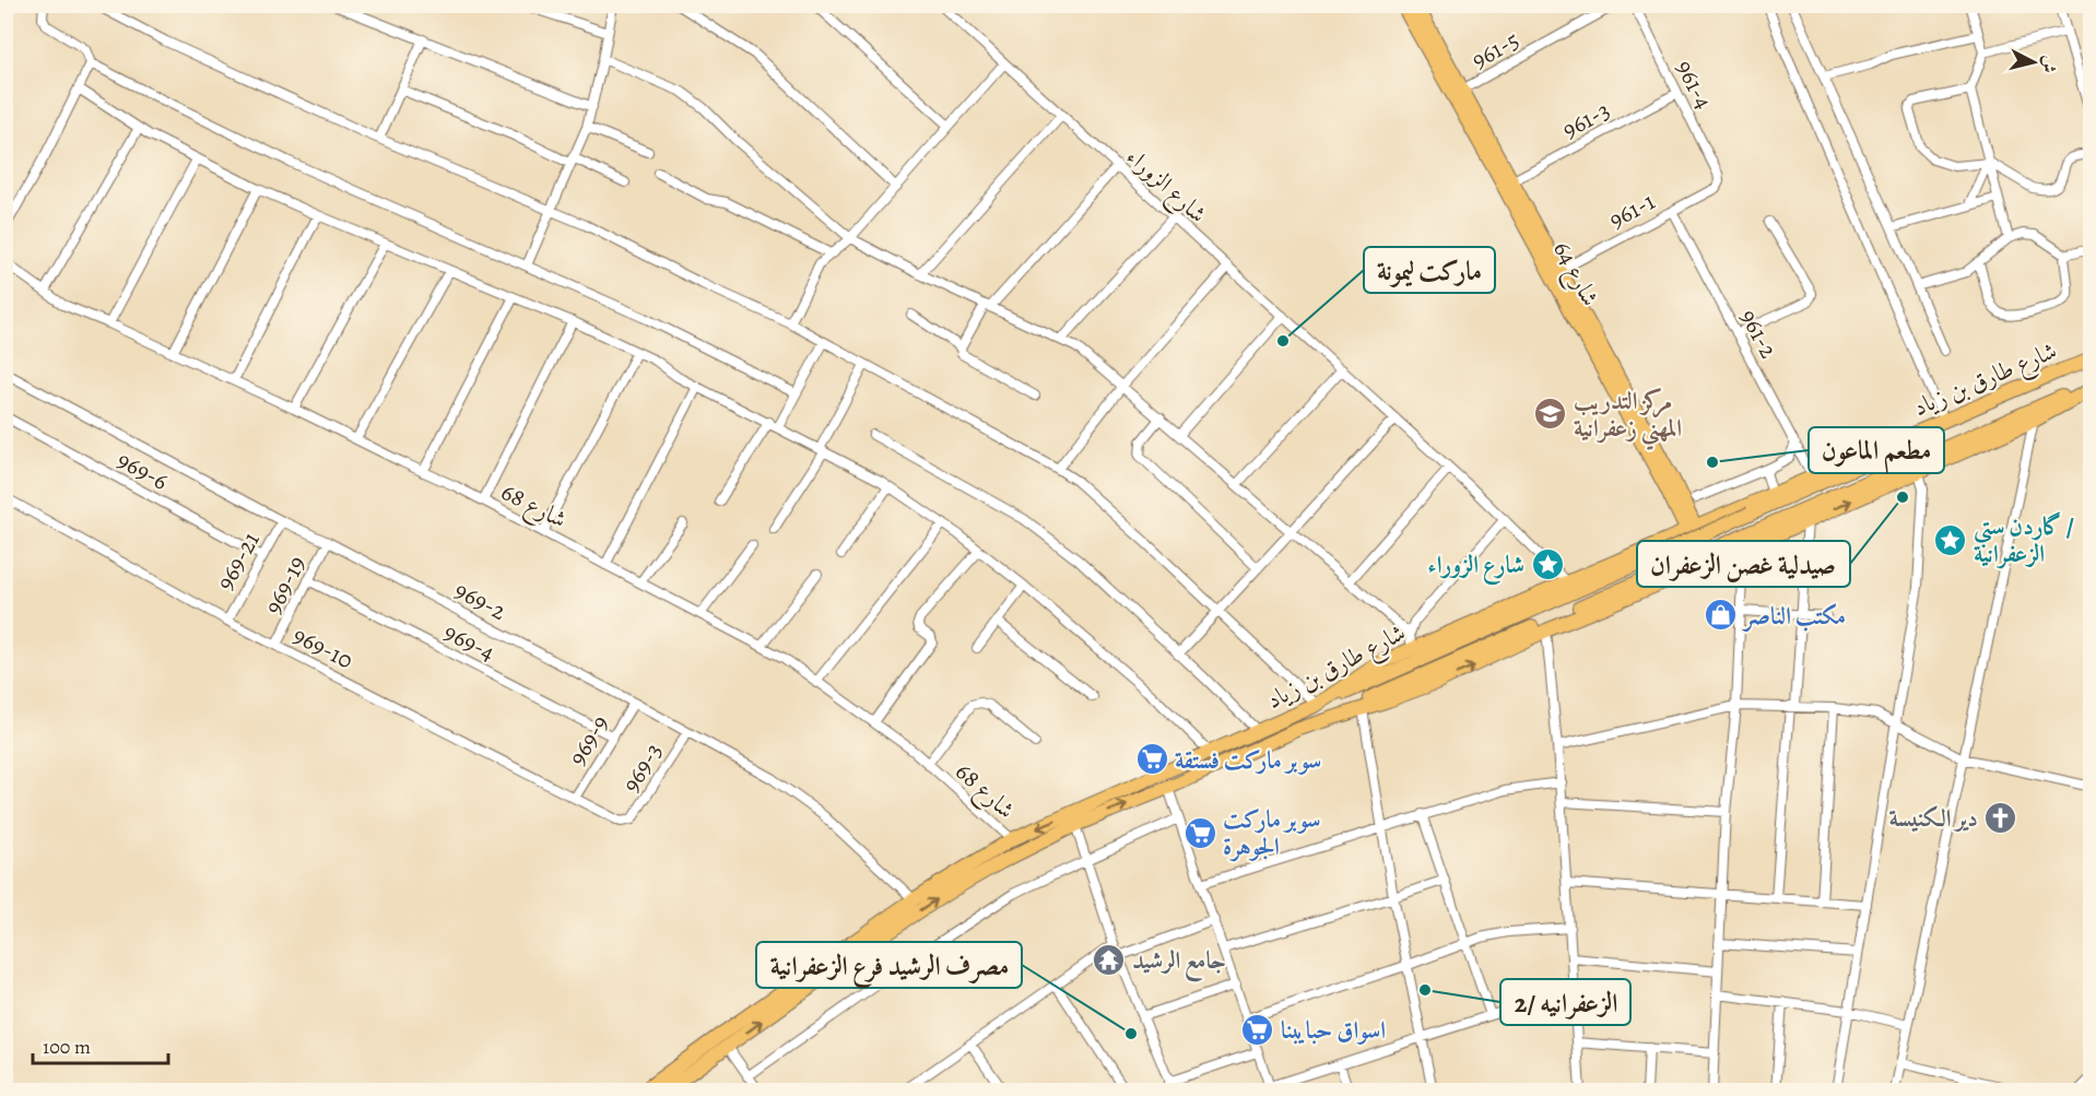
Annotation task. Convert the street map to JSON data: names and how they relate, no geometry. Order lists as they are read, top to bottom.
{
  "streets": {
    "main road": ["شارع 64", "شارع طارق بن زياد"],
    "street": [
      "961-5",
      "961-4",
      "961-3",
      "شارع الزوراء",
      "961-1",
      "961-2",
      "969-6",
      "شارع 68",
      "969-21",
      "969-19",
      "969-2",
      "969-4",
      "969-10",
      "969-9",
      "969-3"
    ]
  },
  "crossings": [
    ["961-5", "شارع 64"],
    ["961-4", "961-3"],
    ["961-4", "961-1"],
    ["961-3", "شارع 64"],
    ["شارع الزوراء", "شارع طارق بن زياد"],
    ["961-1", "شارع 64"],
    ["961-1", "961-2"],
    ["شارع 64", "شارع طارق بن زياد"],
    ["961-2", "شارع طارق بن زياد"],
    ["شارع طارق بن زياد", "شارع 68"],
    ["شارع طارق بن زياد", "969-2"],
    ["969-6", "969-21"],
    ["969-21", "969-2"],
    ["969-21", "969-10"],
    ["969-19", "969-2"],
    ["969-19", "969-4"],
    ["969-19", "969-10"],
    ["969-2", "969-9"],
    ["969-2", "969-3"],
    ["969-4", "969-9"],
    ["969-10", "969-9"],
    ["969-10", "969-3"]
  ],
  "places": {
    "other": [
      "ماركت ليمونة",
      "مطعم الماعون",
      "صيدلية غصن الزعفران",
      "الزعفرانيه /2",
      "مصرف الرشيد فرع الزعفرانية"
    ],
    "school or university": ["مركز التدريب المهني زعفرانية"],
    "place": ["گاردن ستي / الزعفرانية", "شارع الزوراء"],
    "shop": ["مكتب الناصر"],
    "supermarket": ["سوبر ماركت فستقة", "سوبر ماركت الجوهرة", "اسواق حبايبنا"],
    "church": ["دير الكنيسة"],
    "temple": ["جامع الرشيد"]
  },
  "scale_bar": "100 m",
  "north": "right"
}
